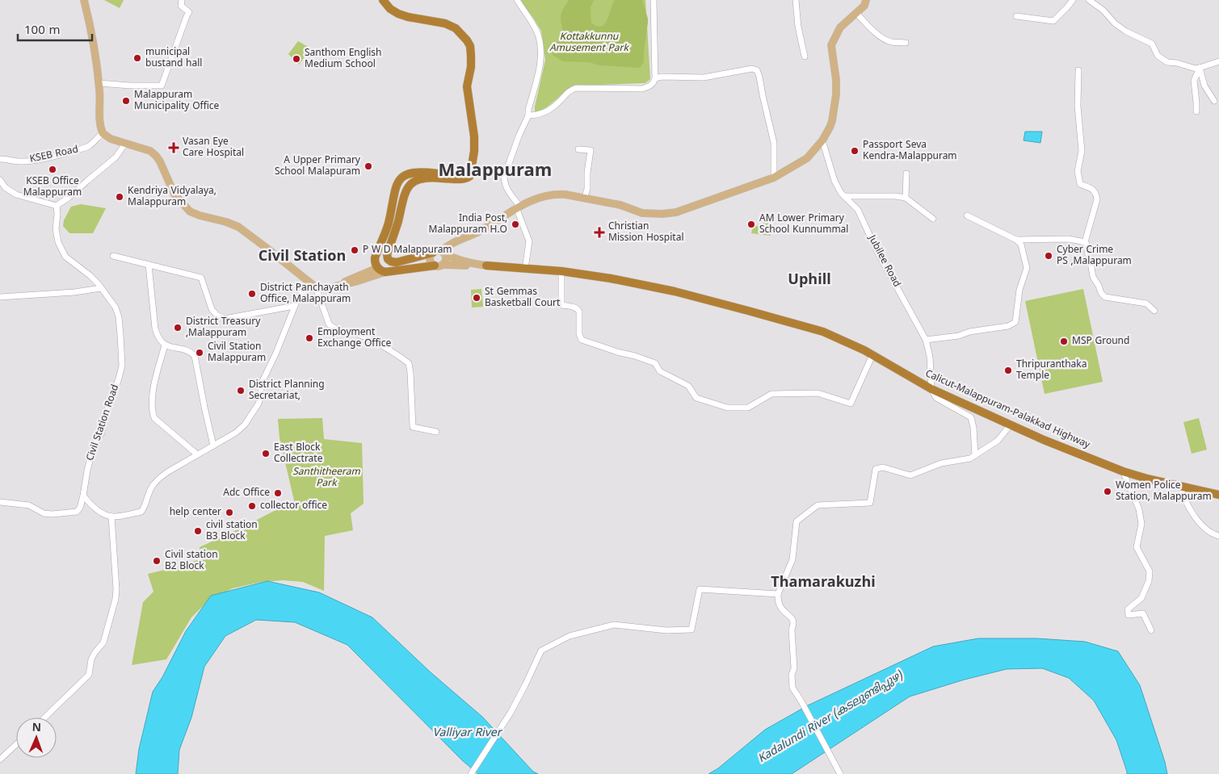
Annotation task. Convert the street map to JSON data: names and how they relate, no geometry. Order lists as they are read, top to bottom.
{
  "streets": {
    "highway": ["Calicut-Malappuram-Palakkad Highway"],
    "street": ["KSEB Road", "Jubilee Road", "Civil Station Road"]
  },
  "crossings": [
    ["Jubilee Road", "Calicut-Malappuram-Palakkad Highway"]
  ],
  "districts": [
    "Malappuram",
    "Civil Station",
    "Uphill",
    "Thamarakuzhi"
  ],
  "water": ["Kadalundi River (കടലുണ്ടിപ്പുഴ)", "Valliyar River"],
  "parks": ["Kottakkunnu Amusement Park", "Santhitheeram Park"],
  "places": {
    "other": [
      "municipal bustand hall",
      "Santhom English Medium School",
      "Malappuram Municipality Office",
      "Passport Seva Kendra-Malappuram",
      "A Upper Primary School Malapuram",
      "KSEB Office Malappuram",
      "Kendriya Vidyalaya, Malappuram",
      "India Post, Malappuram H.O",
      "AM Lower Primary School Kunnummal",
      "P W D Malappuram",
      "Cyber Crime PS ,Malappuram",
      "District Panchayath Office, Malappuram",
      "St Gemmas Basketball Court",
      "District Treasury ,Malappuram",
      "Employment Exchange Office",
      "MSP Ground",
      "Civil Station Malappuram",
      "Thripuranthaka Temple",
      "District Planning Secretariat,",
      "East Block Collectrate",
      "Women Police Station, Malappuram",
      "Adc Office",
      "collector office",
      "help center",
      "civil station B3 Block",
      "Civil station B2 Block"
    ],
    "health": ["Vasan Eye Care Hospital", "Christian Mission Hospital"]
  },
  "scale_bar": "100 m",
  "north": "top"
}
